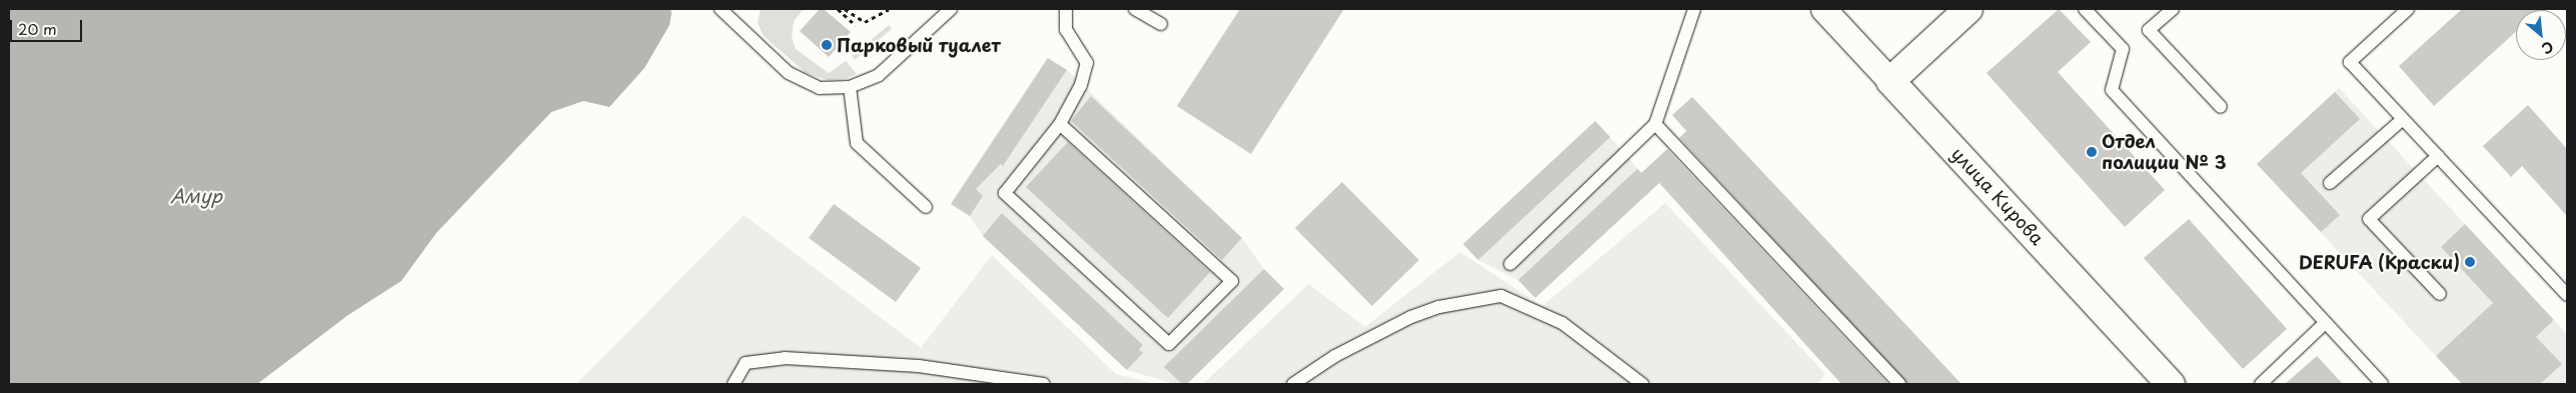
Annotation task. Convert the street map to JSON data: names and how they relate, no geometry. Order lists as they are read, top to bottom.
{
  "streets": {
    "main road": ["улица Кирова"]
  },
  "water": ["Амур"],
  "places": ["Парковый туалет", "Отдел полиции № 3", "DERUFA (Краски)"],
  "scale_bar": "20 m",
  "north": "bottom right"
}
